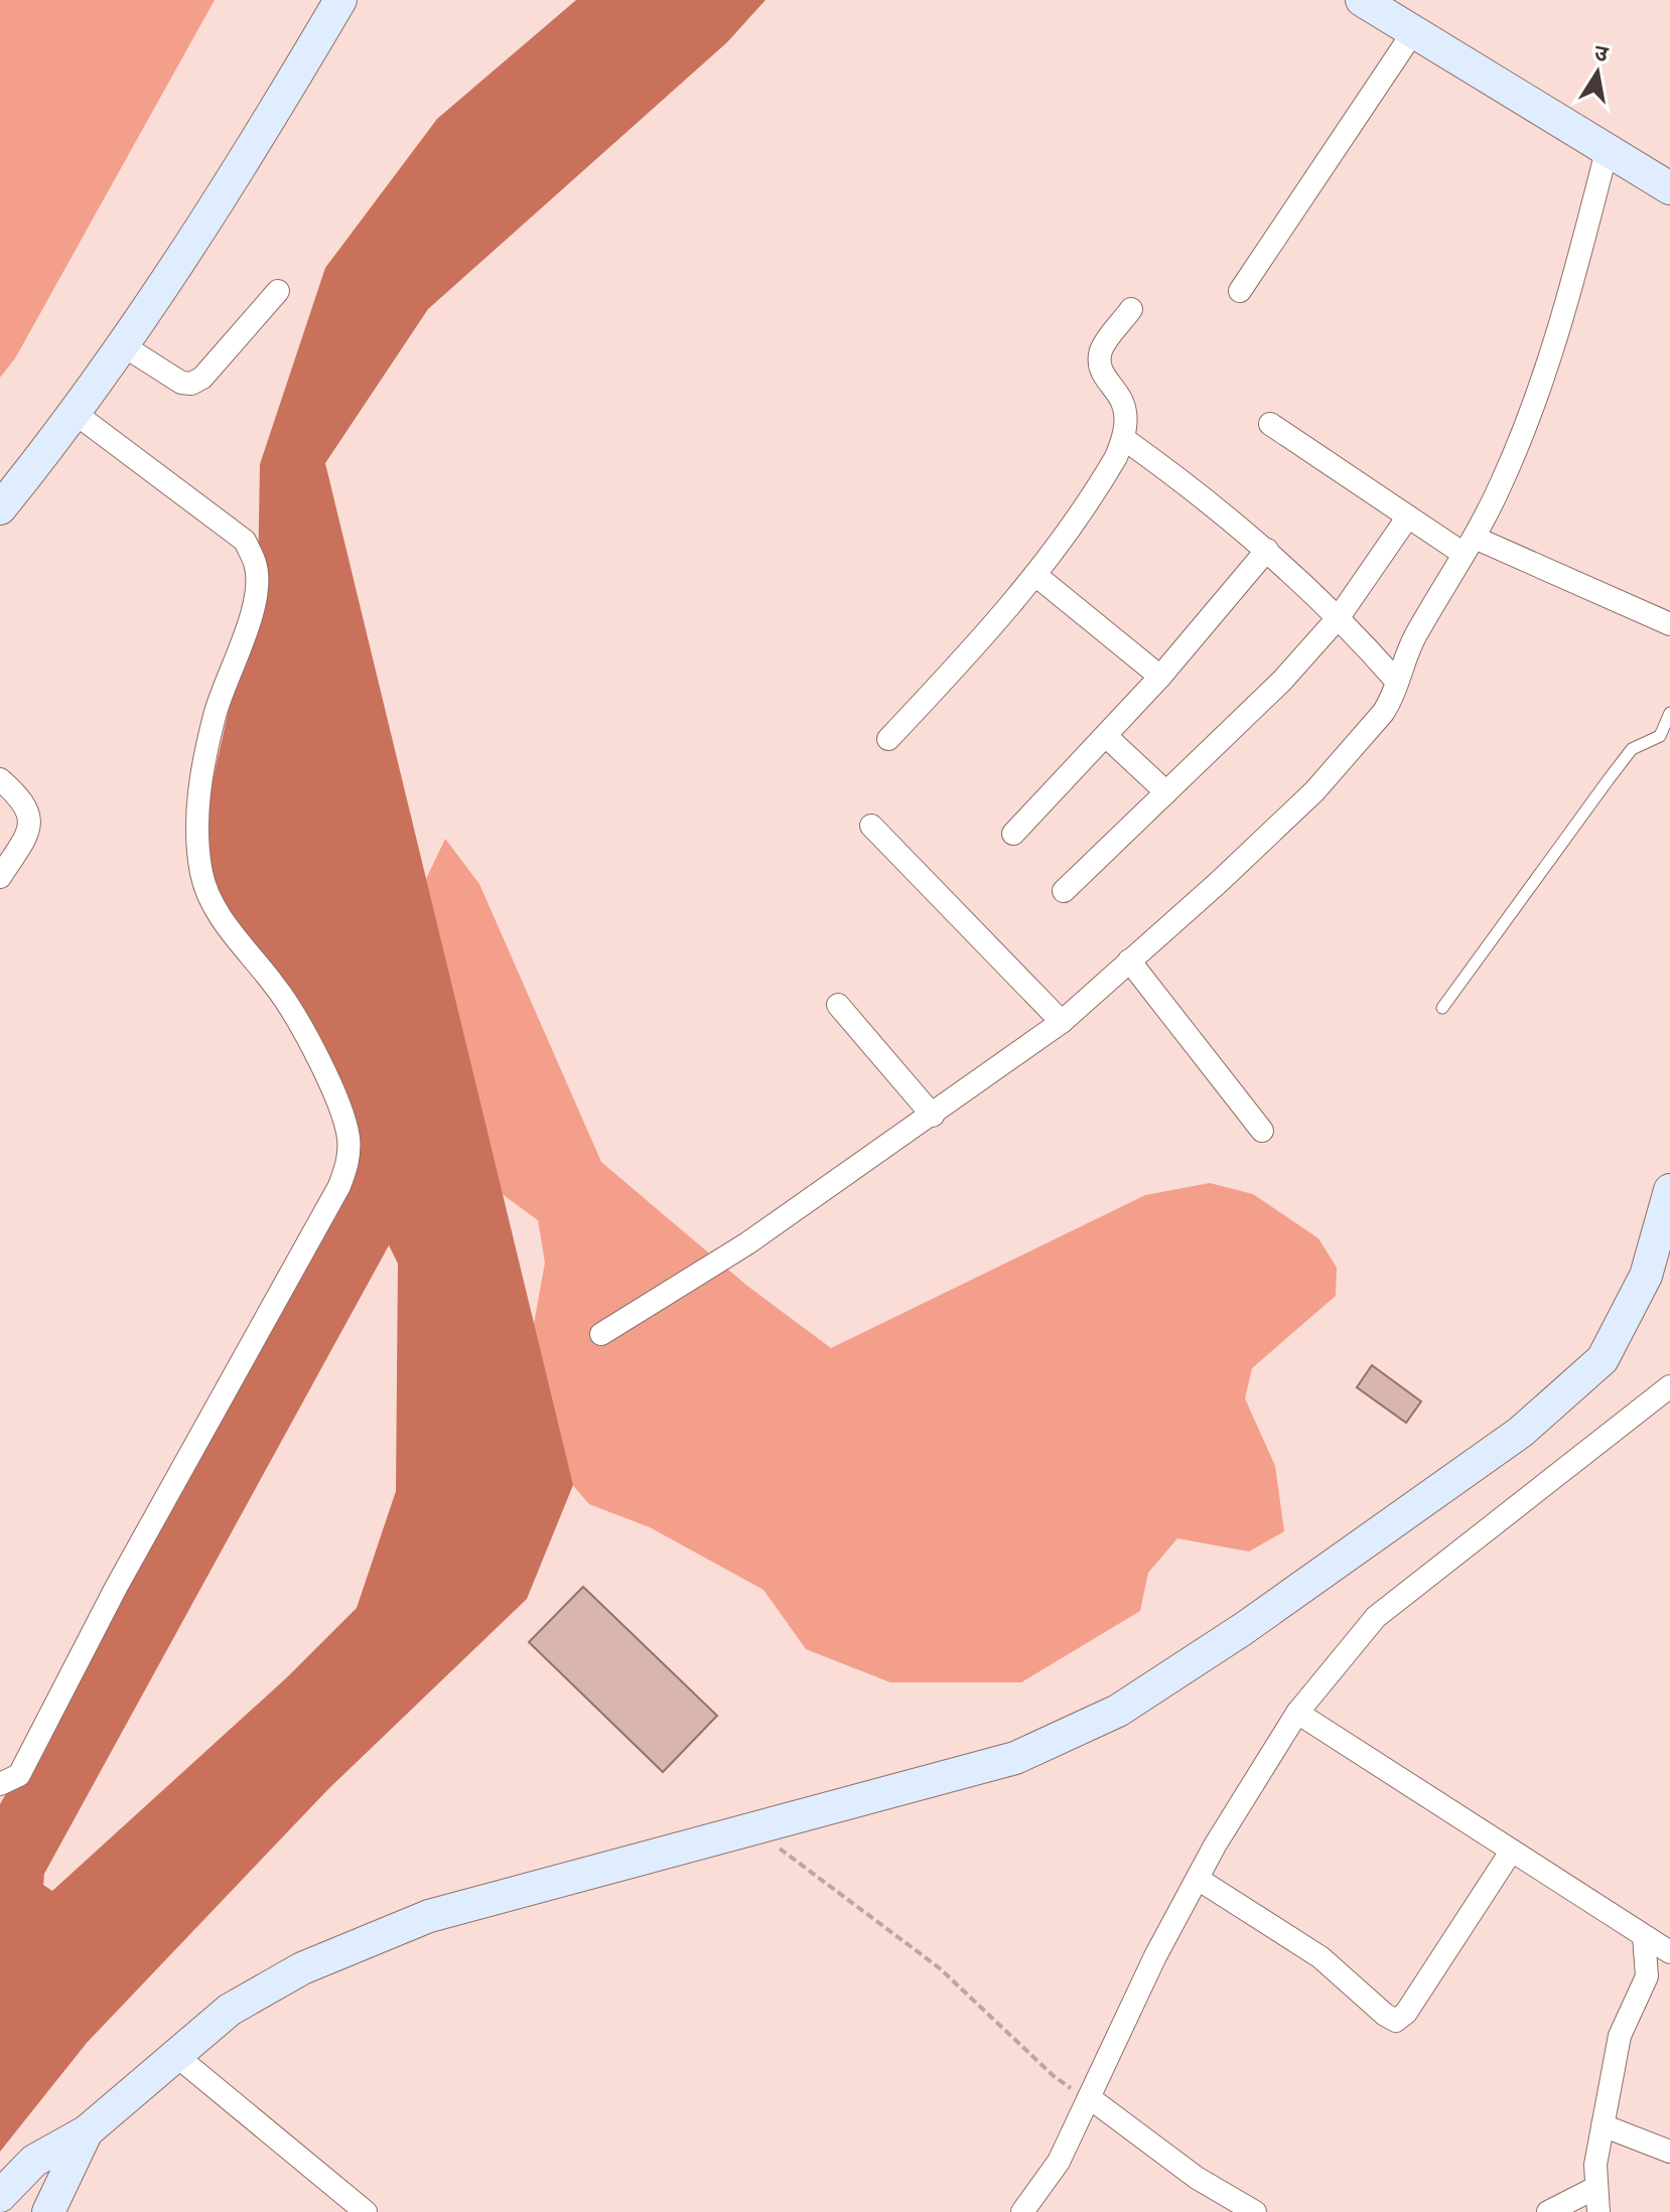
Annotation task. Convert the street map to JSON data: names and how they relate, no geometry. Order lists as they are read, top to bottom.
{
  "north": "top"
}
